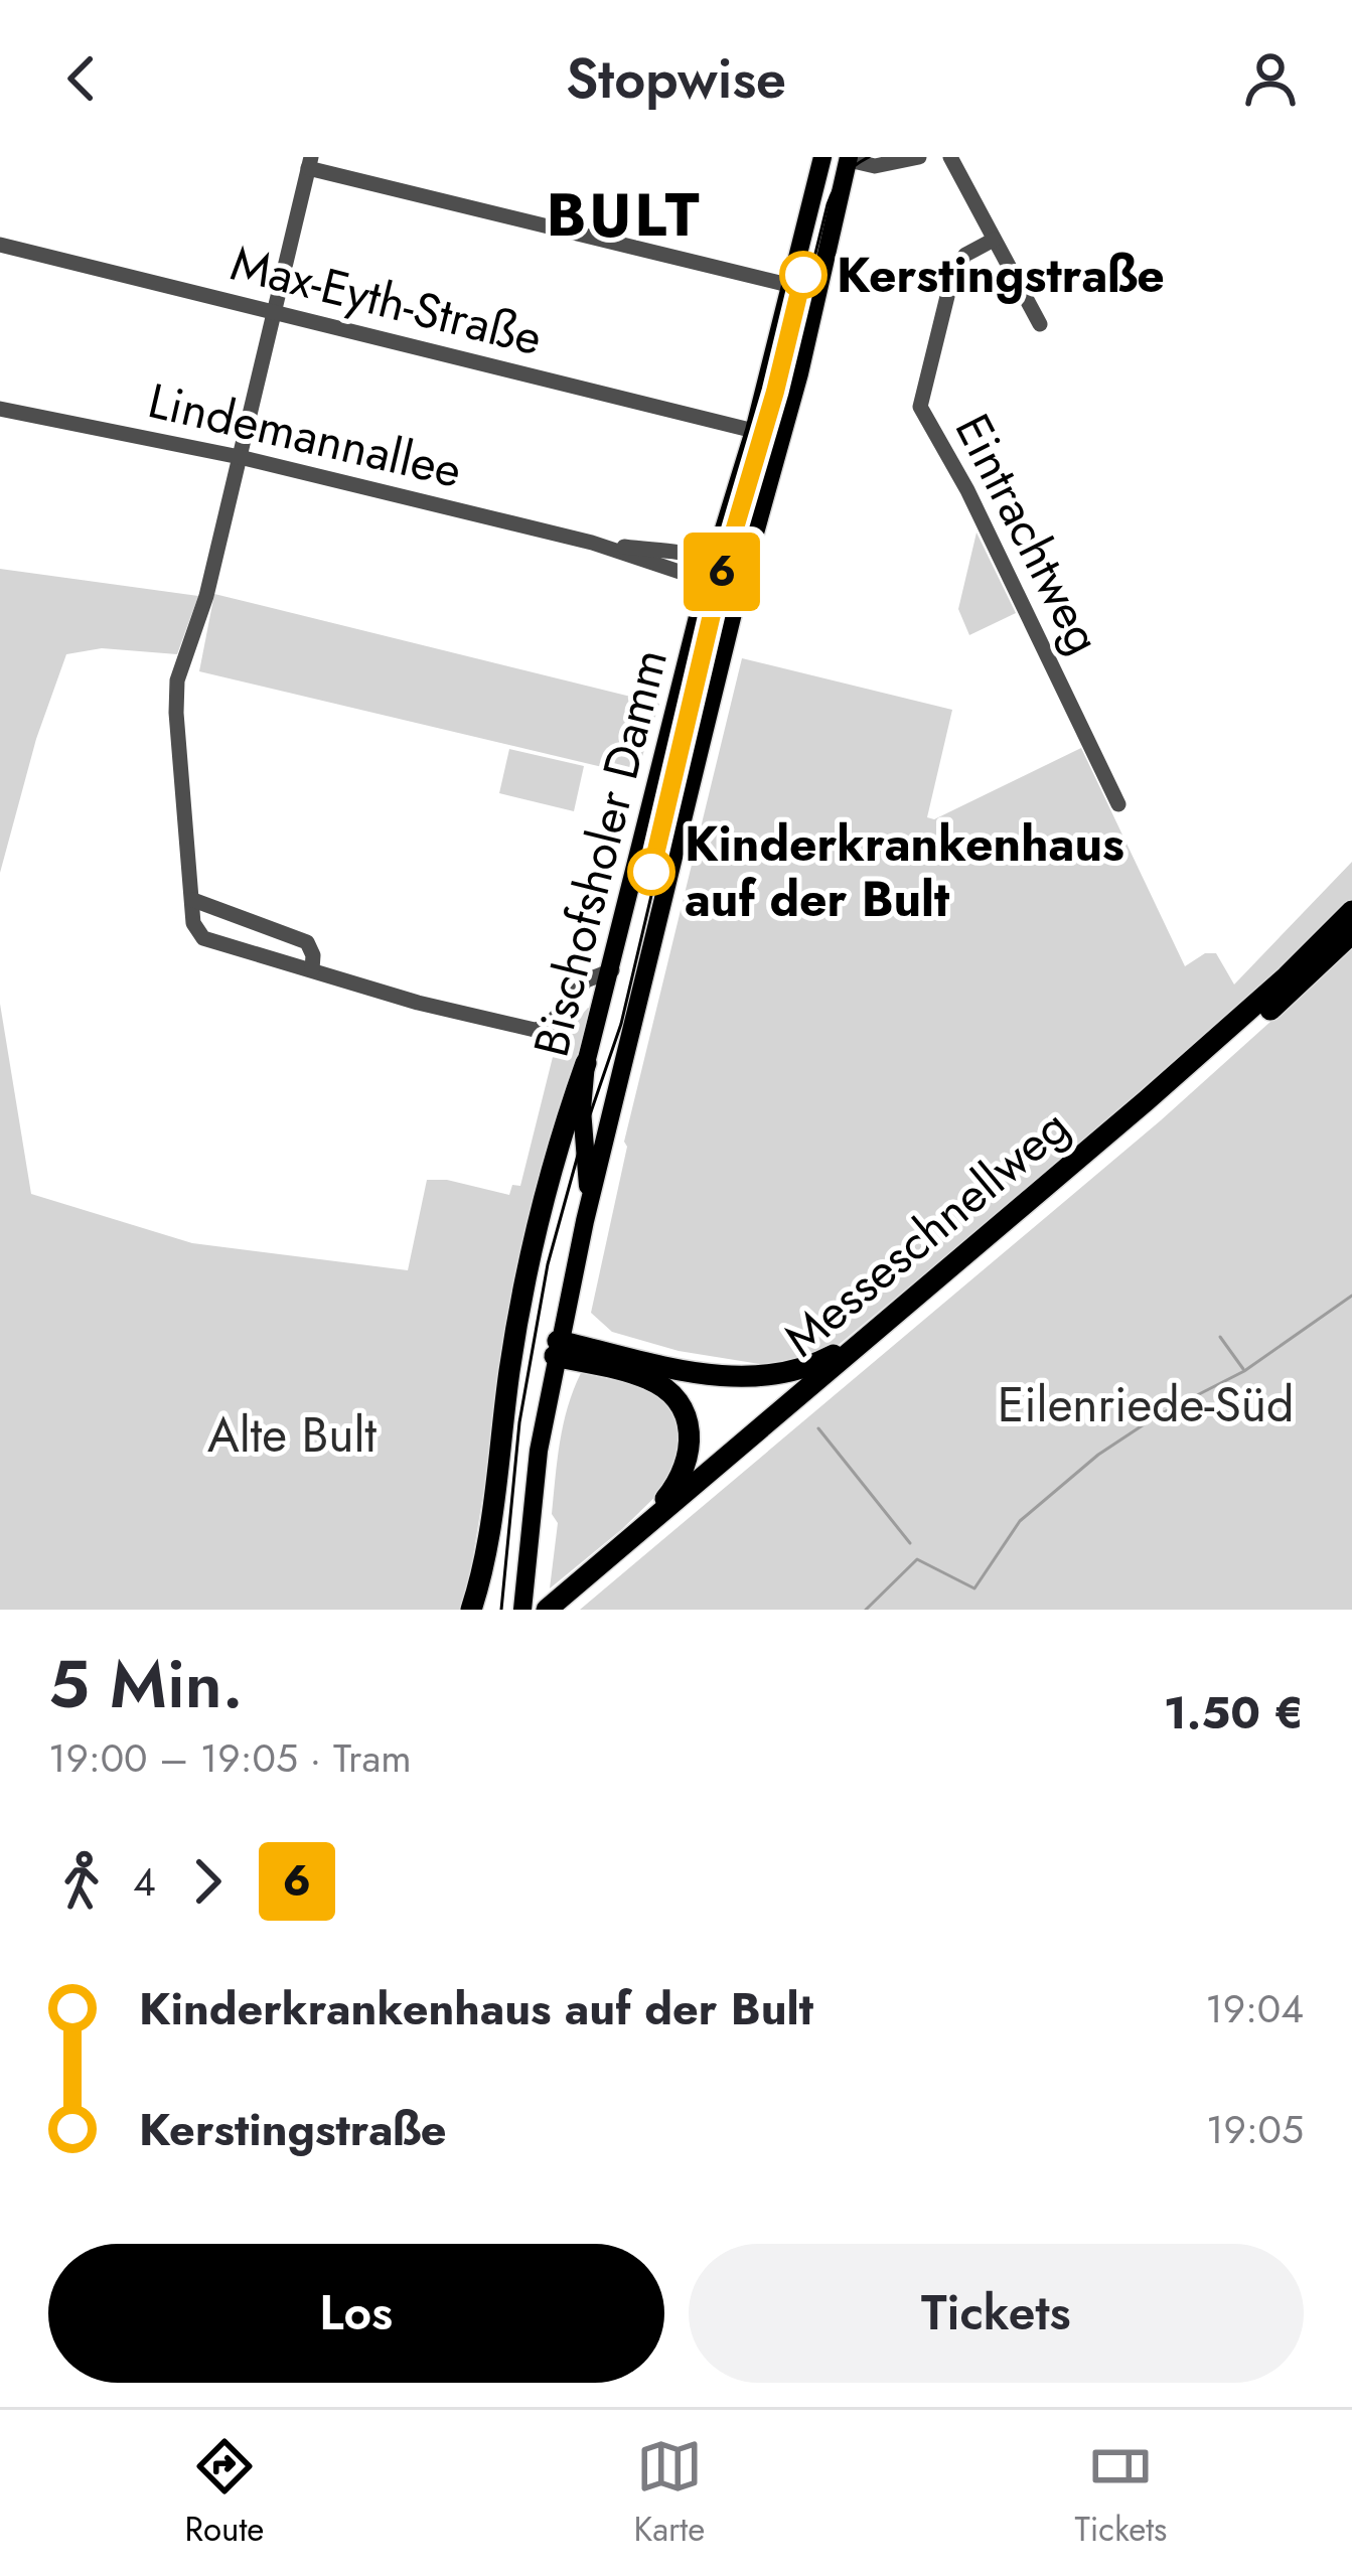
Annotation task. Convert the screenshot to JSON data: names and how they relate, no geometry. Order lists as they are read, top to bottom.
{
  "streets": {
    "highway": ["Messeschnellweg"],
    "main road": ["Bischofsholer Damm"],
    "street": ["Max-Eyth-Straße", "Lindemannallee", "Eintrachtweg"]
  },
  "crossings": [
    ["Max-Eyth-Straße", "Bischofsholer Damm"],
    ["Lindemannallee", "Bischofsholer Damm"]
  ],
  "districts": ["BULT"],
  "parks": ["Eilenriede-Süd", "Alte Bult"],
  "places": ["Kerstingstraße", "Kinderkrankenhaus auf der Bult"],
  "lines": ["tram line 6"],
  "page": {
    "header": "Stopwise",
    "on_map": "6",
    "heading": ["5 Min.", "19:00 – 19:05 · Tram", "1.50 €"],
    "legs": ["4", "6"],
    "list": [
      {
        "name": "Kinderkrankenhaus auf der Bult",
        "value": "19:04"
      },
      {
        "name": "Kerstingstraße",
        "value": "19:05"
      }
    ],
    "buttons": ["Los", "Tickets"],
    "tabs": ["Route", "Karte", "Tickets"]
  }
}
